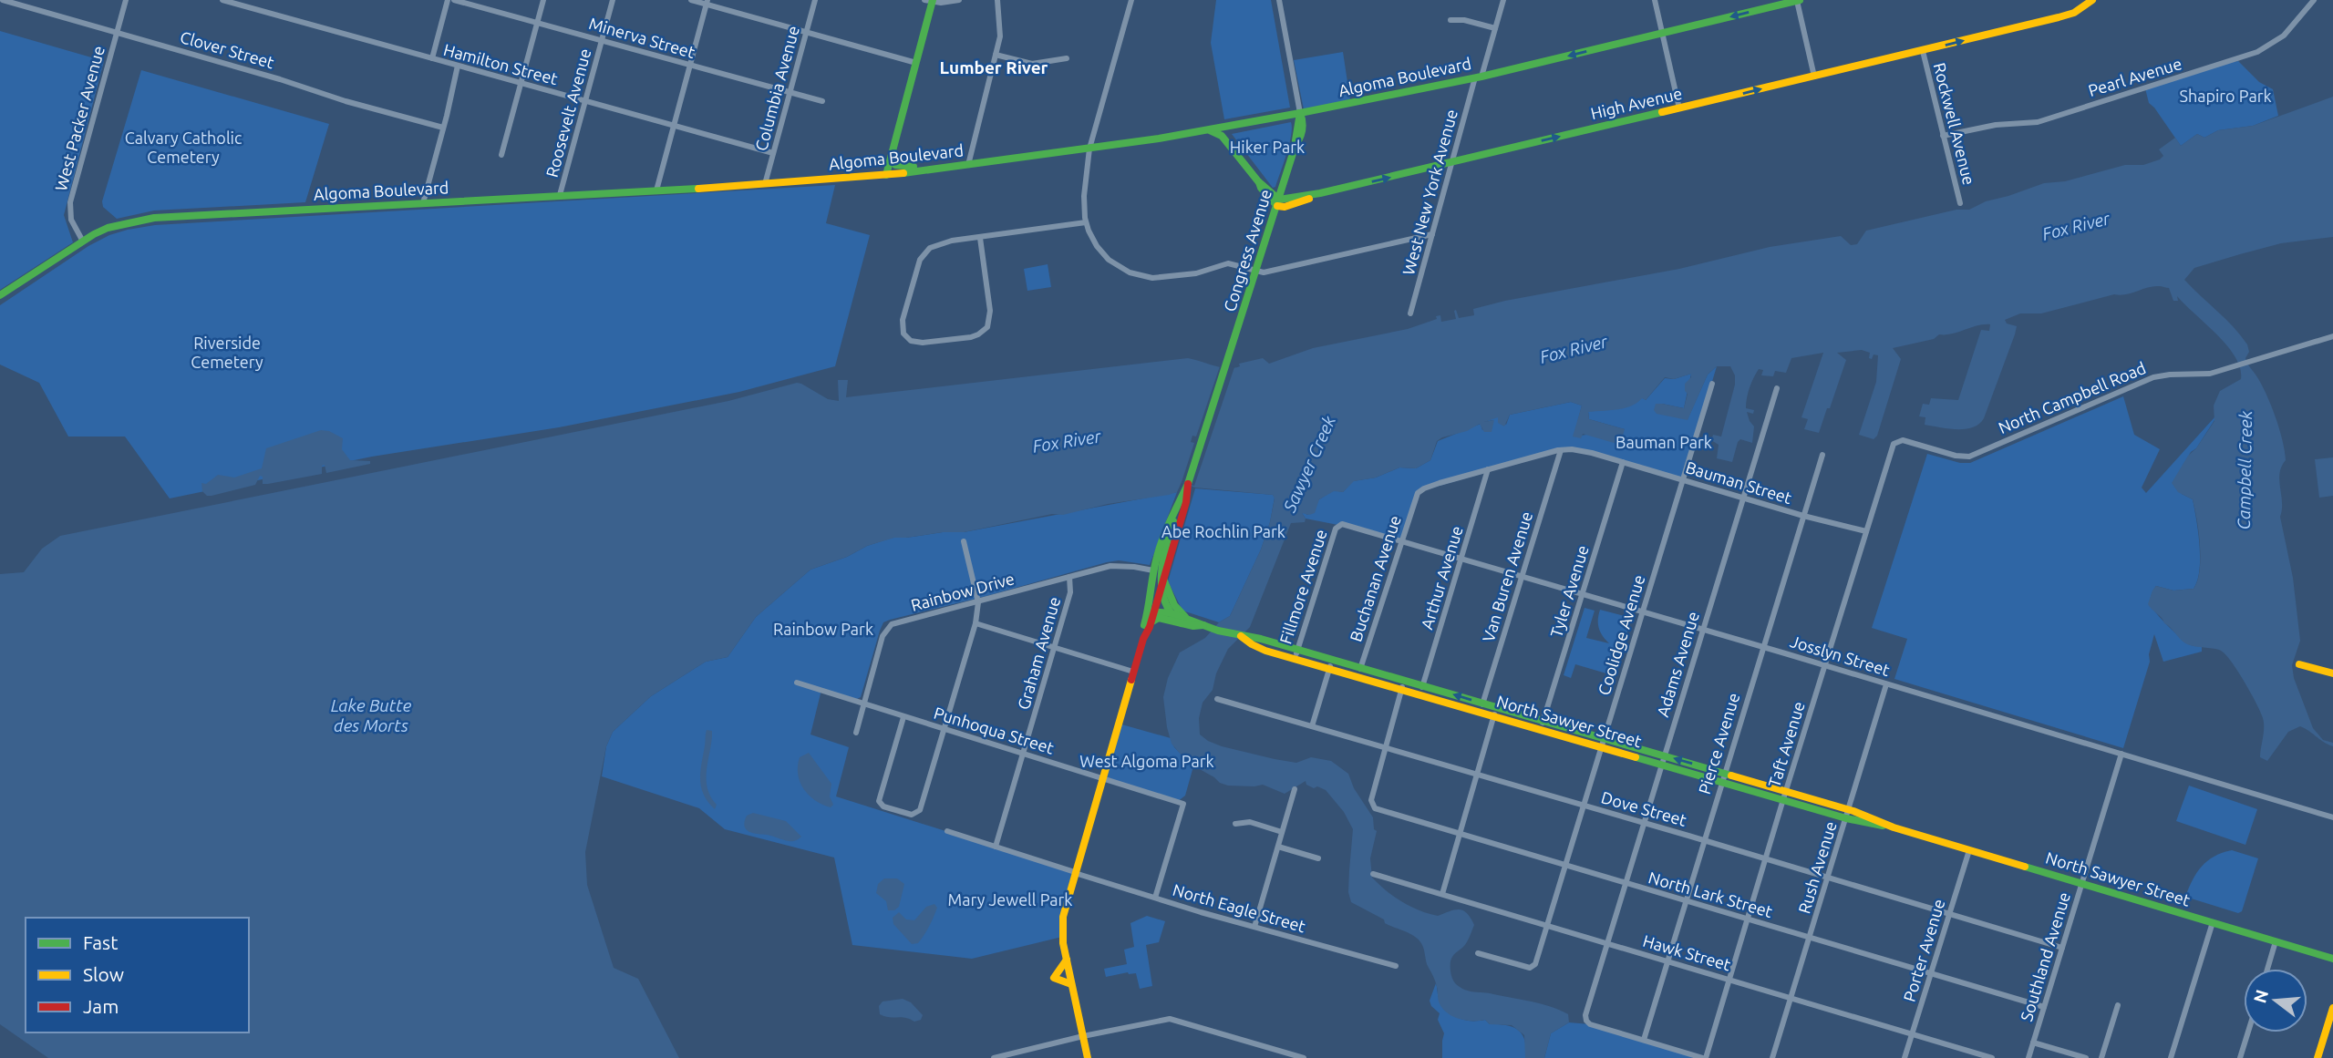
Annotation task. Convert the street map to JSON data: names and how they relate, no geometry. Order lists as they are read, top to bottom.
{
  "streets": {
    "main road": [
      "Algoma Boulevard",
      "High Avenue",
      "Congress Avenue",
      "North Sawyer Street"
    ],
    "street": [
      "Minerva Street",
      "Clover Street",
      "Hamilton Street",
      "Pearl Avenue",
      "Columbia Avenue",
      "Roosevelt Avenue",
      "West Packer Avenue",
      "Rockwell Avenue",
      "West New York Avenue",
      "North Campbell Road",
      "Bauman Street",
      "Van Buren Avenue",
      "Arthur Avenue",
      "Buchanan Avenue",
      "Fillmore Avenue",
      "Tyler Avenue",
      "Rainbow Drive",
      "Coolidge Avenue",
      "Graham Avenue",
      "Josslyn Street",
      "Adams Avenue",
      "Punhoqua Street",
      "Pierce Avenue",
      "Taft Avenue",
      "Dove Street",
      "Rush Avenue",
      "North Lark Street",
      "North Eagle Street",
      "Porter Avenue",
      "Hawk Street",
      "Southland Avenue"
    ]
  },
  "crossings": [
    ["Minerva Street", "Columbia Avenue"],
    ["Minerva Street", "Roosevelt Avenue"],
    ["Clover Street", "West Packer Avenue"],
    ["Hamilton Street", "Columbia Avenue"],
    ["Hamilton Street", "Roosevelt Avenue"],
    ["Algoma Boulevard", "Columbia Avenue"],
    ["Algoma Boulevard", "High Avenue"],
    ["Algoma Boulevard", "Roosevelt Avenue"],
    ["Algoma Boulevard", "West Packer Avenue"],
    ["Algoma Boulevard", "West New York Avenue"],
    ["Algoma Boulevard", "Congress Avenue"],
    ["Pearl Avenue", "Rockwell Avenue"],
    ["High Avenue", "Rockwell Avenue"],
    ["High Avenue", "West New York Avenue"],
    ["High Avenue", "Congress Avenue"],
    ["North Campbell Road", "Taft Avenue"],
    ["Bauman Street", "Van Buren Avenue"],
    ["Bauman Street", "Arthur Avenue"],
    ["Bauman Street", "Buchanan Avenue"],
    ["Bauman Street", "Tyler Avenue"],
    ["Bauman Street", "Coolidge Avenue"],
    ["Bauman Street", "Adams Avenue"],
    ["Bauman Street", "Pierce Avenue"],
    ["Bauman Street", "Taft Avenue"],
    ["Van Buren Avenue", "Josslyn Street"],
    ["Van Buren Avenue", "North Sawyer Street"],
    ["Arthur Avenue", "Josslyn Street"],
    ["Arthur Avenue", "North Sawyer Street"],
    ["Buchanan Avenue", "Josslyn Street"],
    ["Buchanan Avenue", "North Sawyer Street"],
    ["Fillmore Avenue", "Josslyn Street"],
    ["Fillmore Avenue", "North Sawyer Street"],
    ["Tyler Avenue", "Josslyn Street"],
    ["Tyler Avenue", "North Sawyer Street"],
    ["Rainbow Drive", "Graham Avenue"],
    ["Rainbow Drive", "Punhoqua Street"],
    ["Coolidge Avenue", "Josslyn Street"],
    ["Coolidge Avenue", "North Sawyer Street"],
    ["Coolidge Avenue", "Dove Street"],
    ["Coolidge Avenue", "North Lark Street"],
    ["Coolidge Avenue", "Hawk Street"],
    ["Graham Avenue", "Punhoqua Street"],
    ["Graham Avenue", "North Eagle Street"],
    ["Josslyn Street", "Adams Avenue"],
    ["Josslyn Street", "Pierce Avenue"],
    ["Josslyn Street", "Taft Avenue"],
    ["Josslyn Street", "Rush Avenue"],
    ["Josslyn Street", "Southland Avenue"],
    ["Adams Avenue", "North Sawyer Street"],
    ["Adams Avenue", "Pierce Avenue"],
    ["Adams Avenue", "Dove Street"],
    ["Adams Avenue", "North Lark Street"],
    ["Adams Avenue", "Hawk Street"],
    ["North Sawyer Street", "Pierce Avenue"],
    ["North Sawyer Street", "Taft Avenue"],
    ["North Sawyer Street", "Rush Avenue"],
    ["North Sawyer Street", "Porter Avenue"],
    ["North Sawyer Street", "Southland Avenue"],
    ["Punhoqua Street", "North Eagle Street"],
    ["Pierce Avenue", "Dove Street"],
    ["Pierce Avenue", "North Lark Street"],
    ["Pierce Avenue", "Hawk Street"],
    ["Taft Avenue", "Dove Street"],
    ["Taft Avenue", "North Lark Street"],
    ["Taft Avenue", "Hawk Street"],
    ["Dove Street", "Rush Avenue"],
    ["Dove Street", "North Lark Street"],
    ["Dove Street", "Porter Avenue"],
    ["Dove Street", "Southland Avenue"],
    ["Rush Avenue", "North Lark Street"],
    ["Rush Avenue", "Hawk Street"],
    ["North Lark Street", "Porter Avenue"],
    ["North Lark Street", "Southland Avenue"],
    ["Porter Avenue", "Hawk Street"]
  ],
  "one_way": ["High Avenue"],
  "districts": ["Lumber River"],
  "water": [
    "Fox River",
    "Sawyer Creek",
    "Campbell Creek",
    "Lake Butte des Morts"
  ],
  "parks": [
    "Shapiro Park",
    "Calvary Catholic Cemetery",
    "Hiker Park",
    "Riverside Cemetery",
    "Bauman Park",
    "Abe Rochlin Park",
    "Rainbow Park",
    "West Algoma Park",
    "Mary Jewell Park"
  ],
  "legend": ["Fast", "Slow", "Jam"],
  "north": "left"
}
